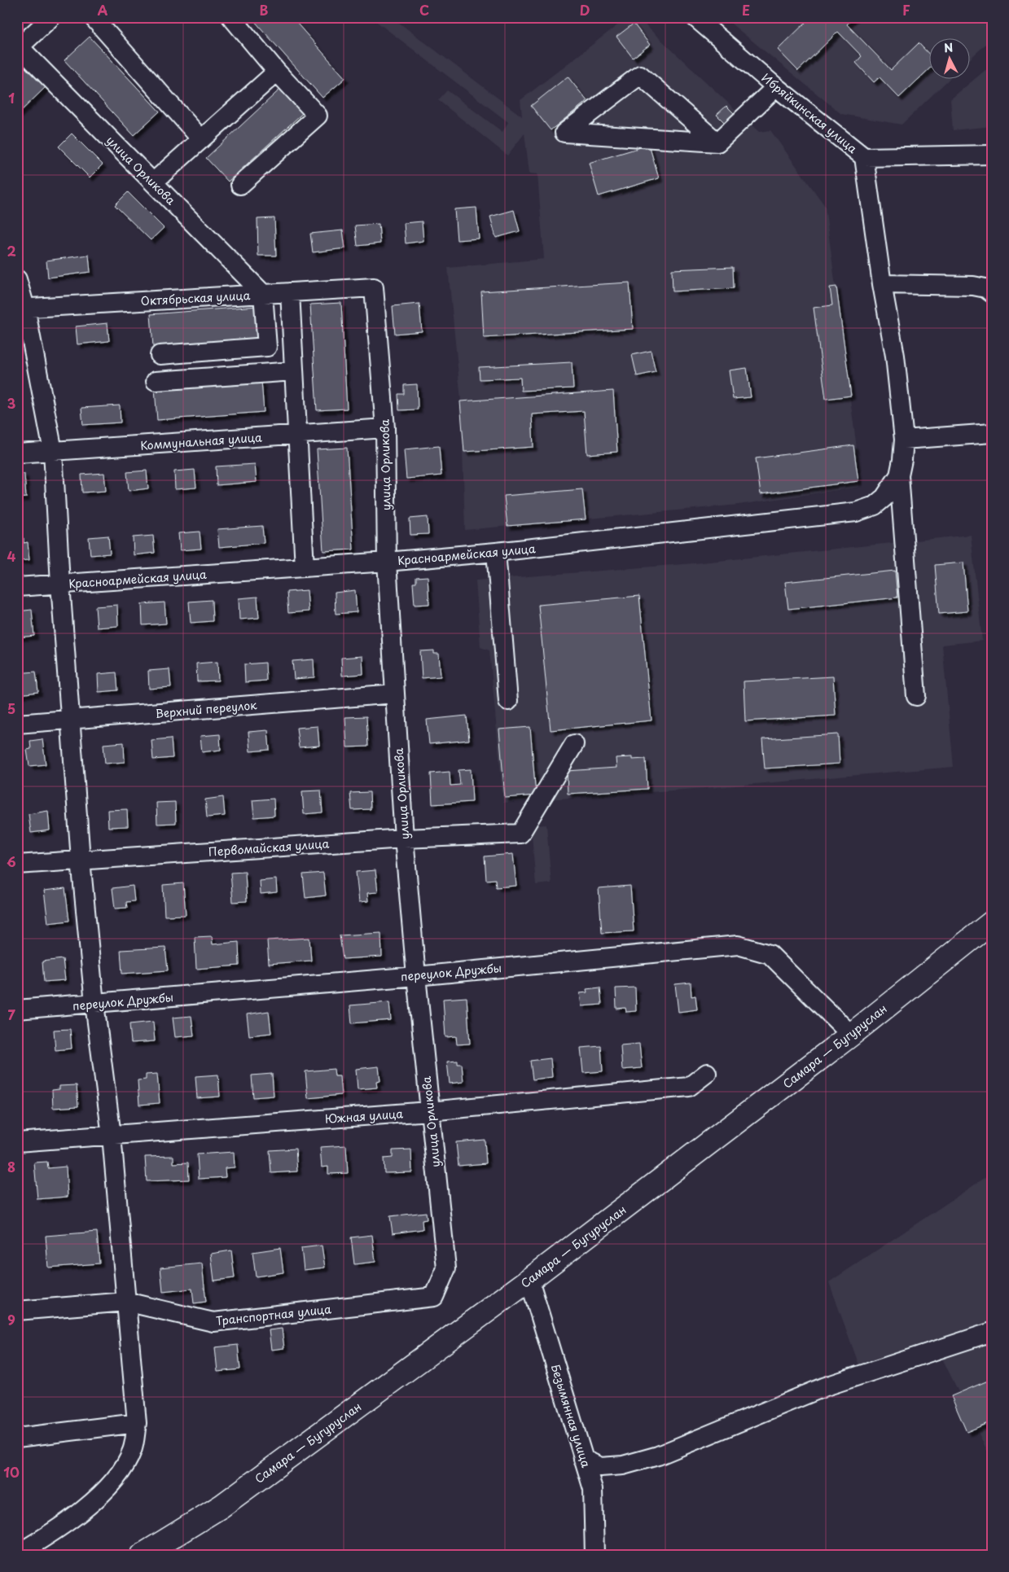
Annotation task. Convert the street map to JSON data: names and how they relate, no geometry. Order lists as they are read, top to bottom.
{
  "streets": {
    "main road": ["Самара — Бугуруслан"],
    "street": [
      "Ибряйкинская улица",
      "улица Орликова",
      "Октябрьская улица",
      "Коммунальная улица",
      "Красноармейская улица",
      "Верхний переулок",
      "Первомайская улица",
      "переулок Дружбы",
      "Южная улица",
      "Транспортная улица",
      "Безымянная улица"
    ]
  },
  "crossings": [
    ["улица Орликова", "Октябрьская улица"],
    ["улица Орликова", "Коммунальная улица"],
    ["улица Орликова", "Красноармейская улица"],
    ["улица Орликова", "Верхний переулок"],
    ["улица Орликова", "Первомайская улица"],
    ["улица Орликова", "переулок Дружбы"],
    ["улица Орликова", "Южная улица"],
    ["улица Орликова", "Транспортная улица"],
    ["переулок Дружбы", "Самара — Бугуруслан"],
    ["Самара — Бугуруслан", "Безымянная улица"]
  ],
  "north": "top",
  "grid": {
    "columns": [
      "A",
      "B",
      "C",
      "D",
      "E",
      "F"
    ],
    "rows": [
      "1",
      "2",
      "3",
      "4",
      "5",
      "6",
      "7",
      "8",
      "9",
      "10"
    ]
  }
}
